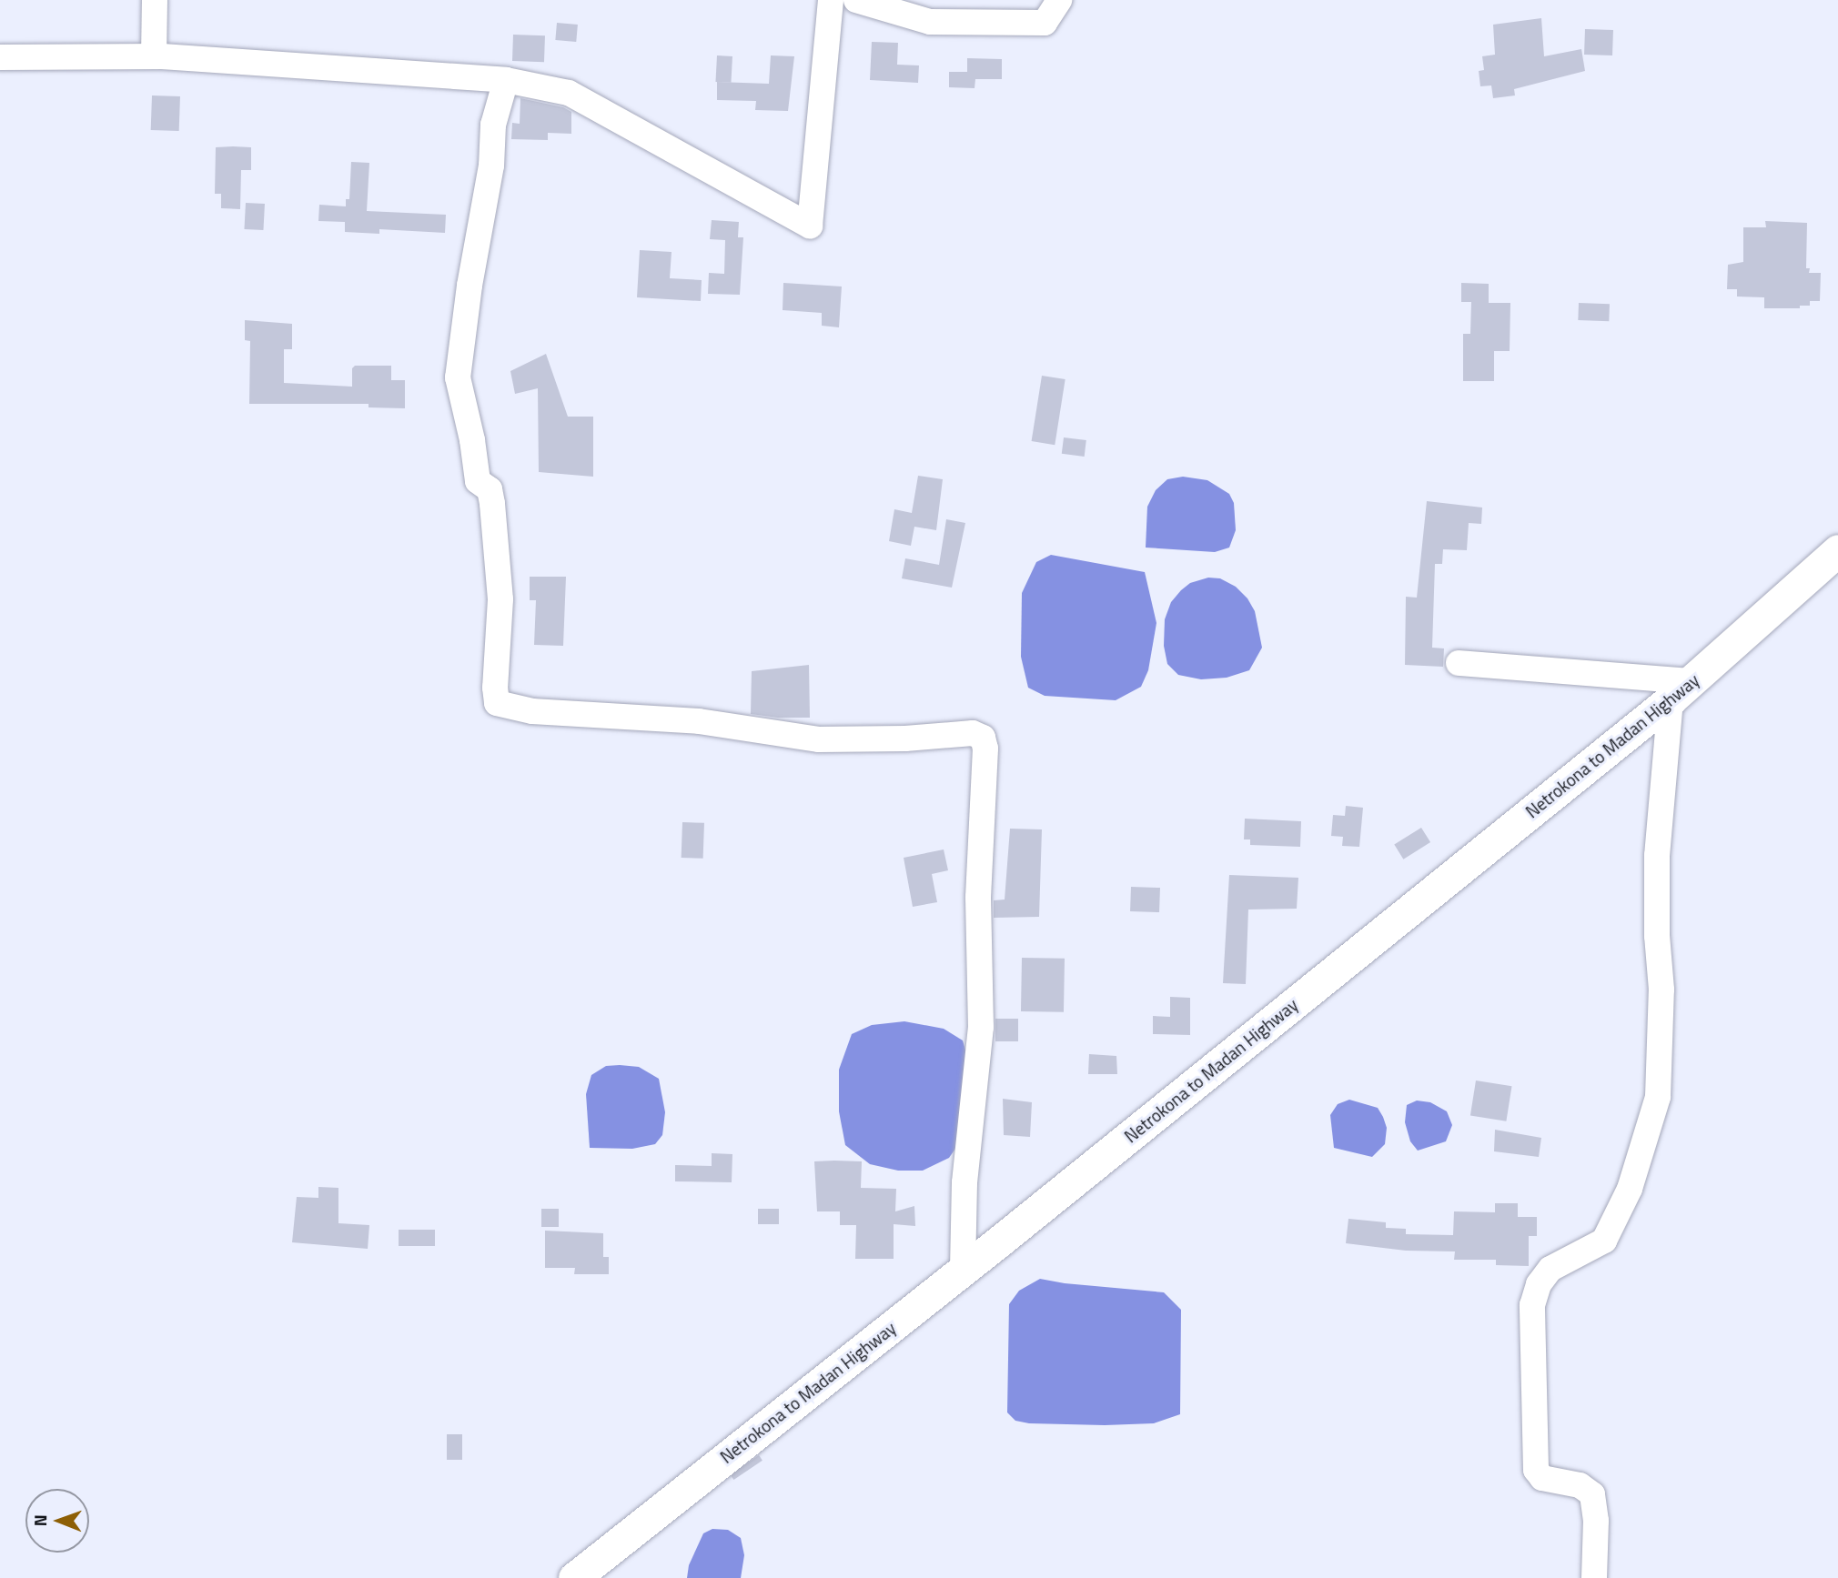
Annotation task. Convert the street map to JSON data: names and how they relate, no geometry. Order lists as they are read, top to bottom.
{
  "streets": {
    "main road": ["Netrokona to Madan Highway"]
  },
  "north": "left"
}
